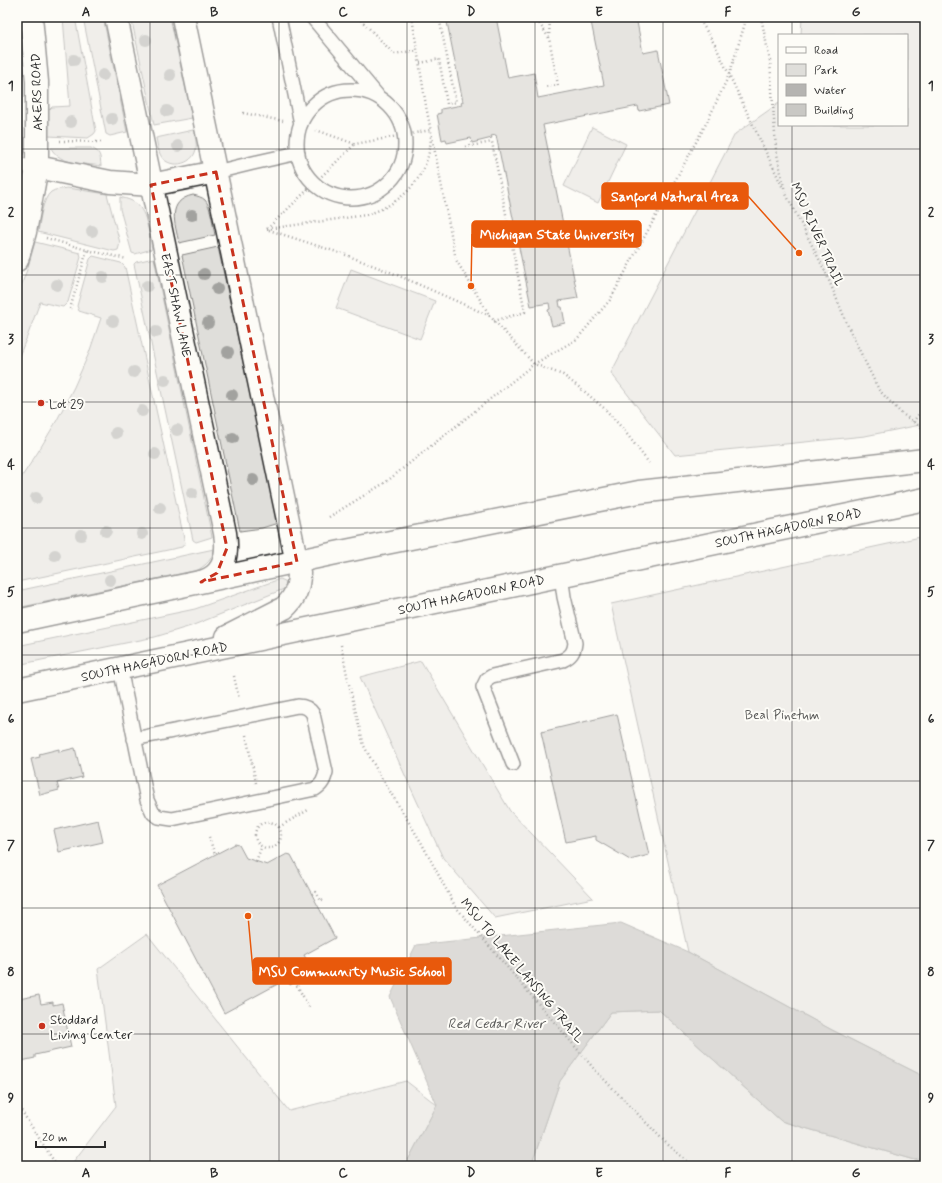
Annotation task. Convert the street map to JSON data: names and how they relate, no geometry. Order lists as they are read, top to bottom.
{
  "streets": {
    "street": ["AKERS ROAD", "EAST SHAW LANE", "SOUTH HAGADORN ROAD"],
    "path": ["MSU RIVER TRAIL", "MSU TO LAKE LANSING TRAIL"]
  },
  "water": ["Red Cedar River"],
  "parks": ["Beal Pinetum"],
  "places": [
    "Sanford Natural Area",
    "Michigan State University",
    "Lot 29",
    "MSU Community Music School",
    "Stoddard Living Center"
  ],
  "legend": [
    "Road",
    "Park",
    "Water",
    "Building"
  ],
  "scale_bar": "20 m",
  "grid": {
    "columns": [
      "A",
      "B",
      "C",
      "D",
      "E",
      "F",
      "G"
    ],
    "rows": [
      "1",
      "2",
      "3",
      "4",
      "5",
      "6",
      "7",
      "8",
      "9"
    ]
  }
}
